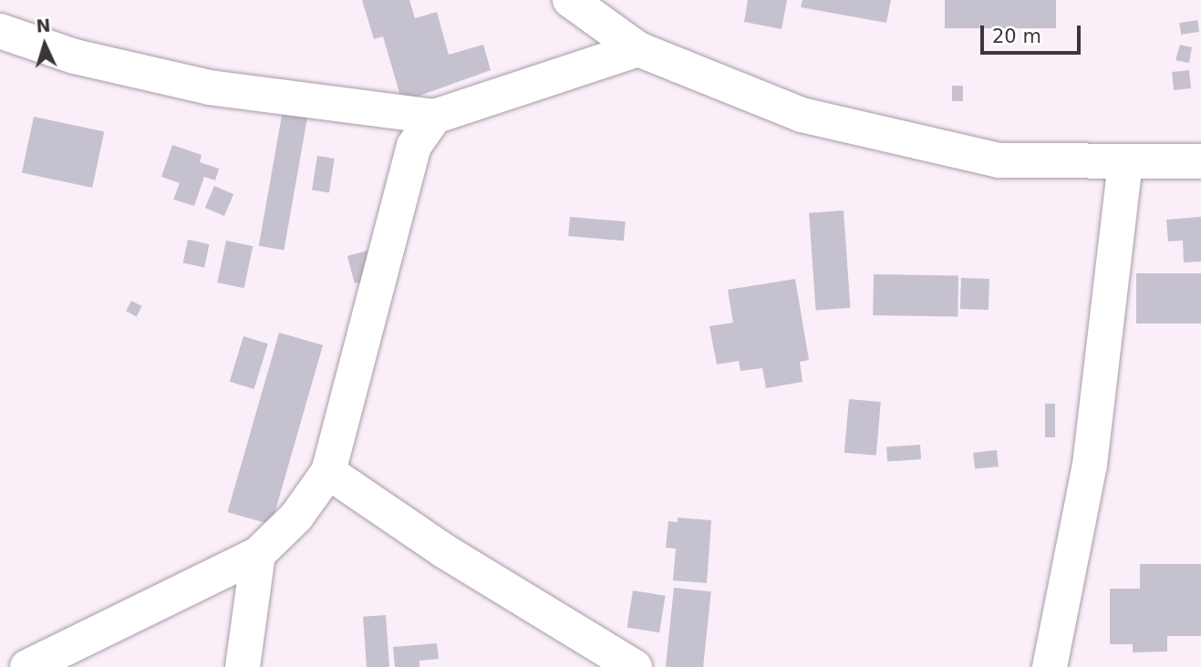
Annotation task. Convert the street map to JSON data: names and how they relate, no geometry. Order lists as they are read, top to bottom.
{
  "scale_bar": "20 m",
  "north": "top"
}
